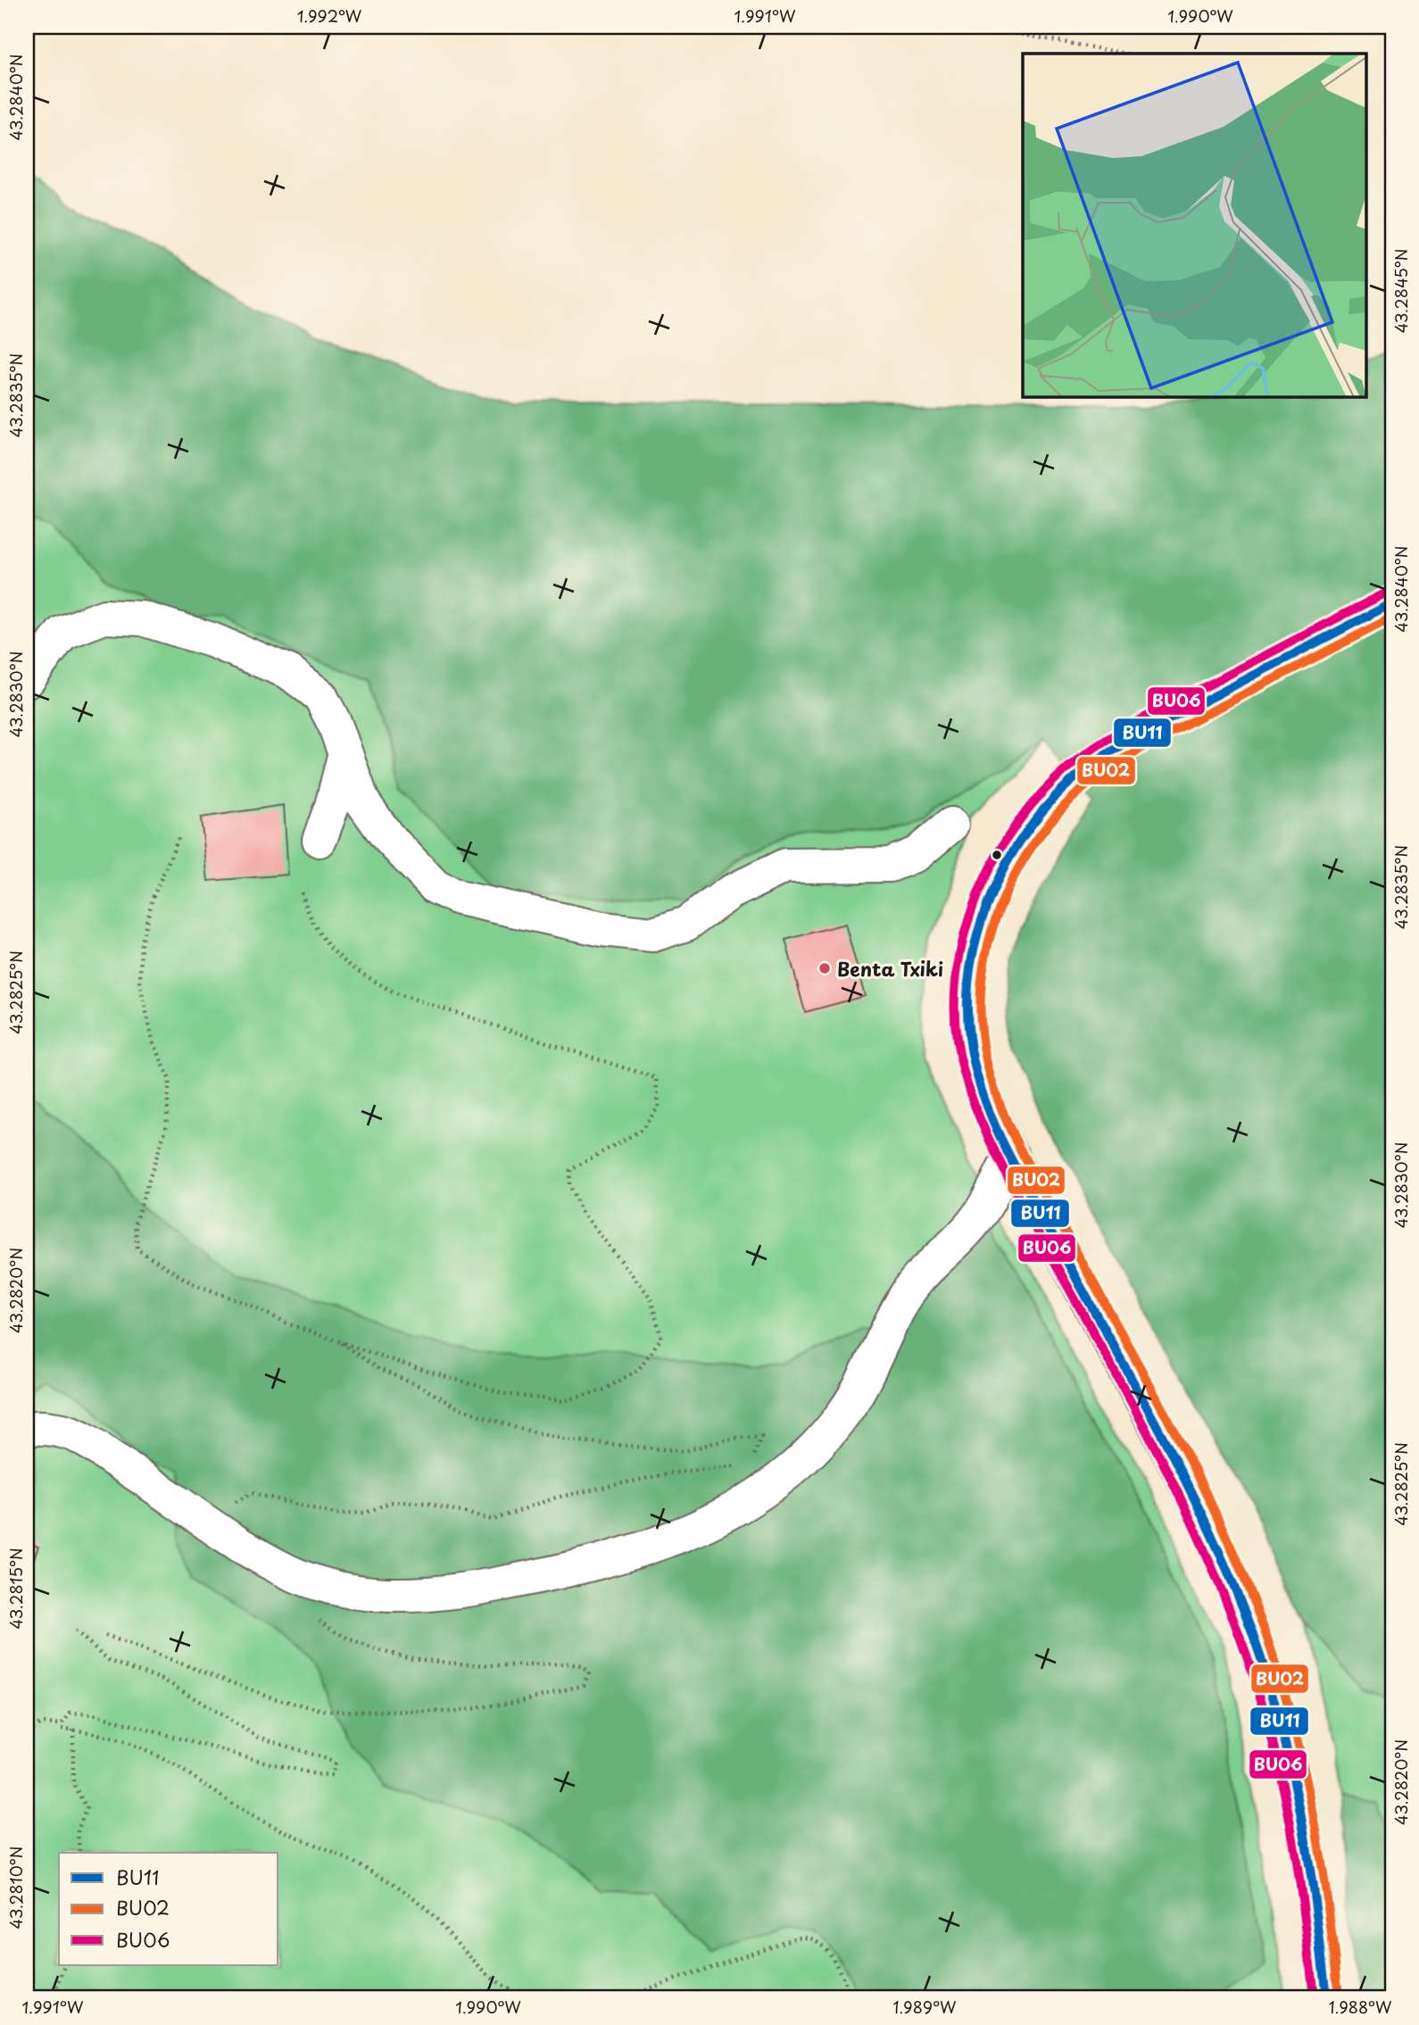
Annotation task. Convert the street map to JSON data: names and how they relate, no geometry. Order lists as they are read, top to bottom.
{
  "places": ["Benta Txiki"],
  "lines": ["transit line BU06", "transit line BU11", "transit line BU02"],
  "legend": ["BU11", "BU02", "BU06"],
  "coordinates": [
    "1.992°W",
    "1.991°W",
    "1.990°W",
    "43.2840°N",
    "43.2845°N",
    "43.2835°N",
    "43.2830°N",
    "43.2825°N",
    "43.2820°N",
    "43.2815°N",
    "43.2810°N",
    "1.989°W",
    "1.988°W"
  ]
}
